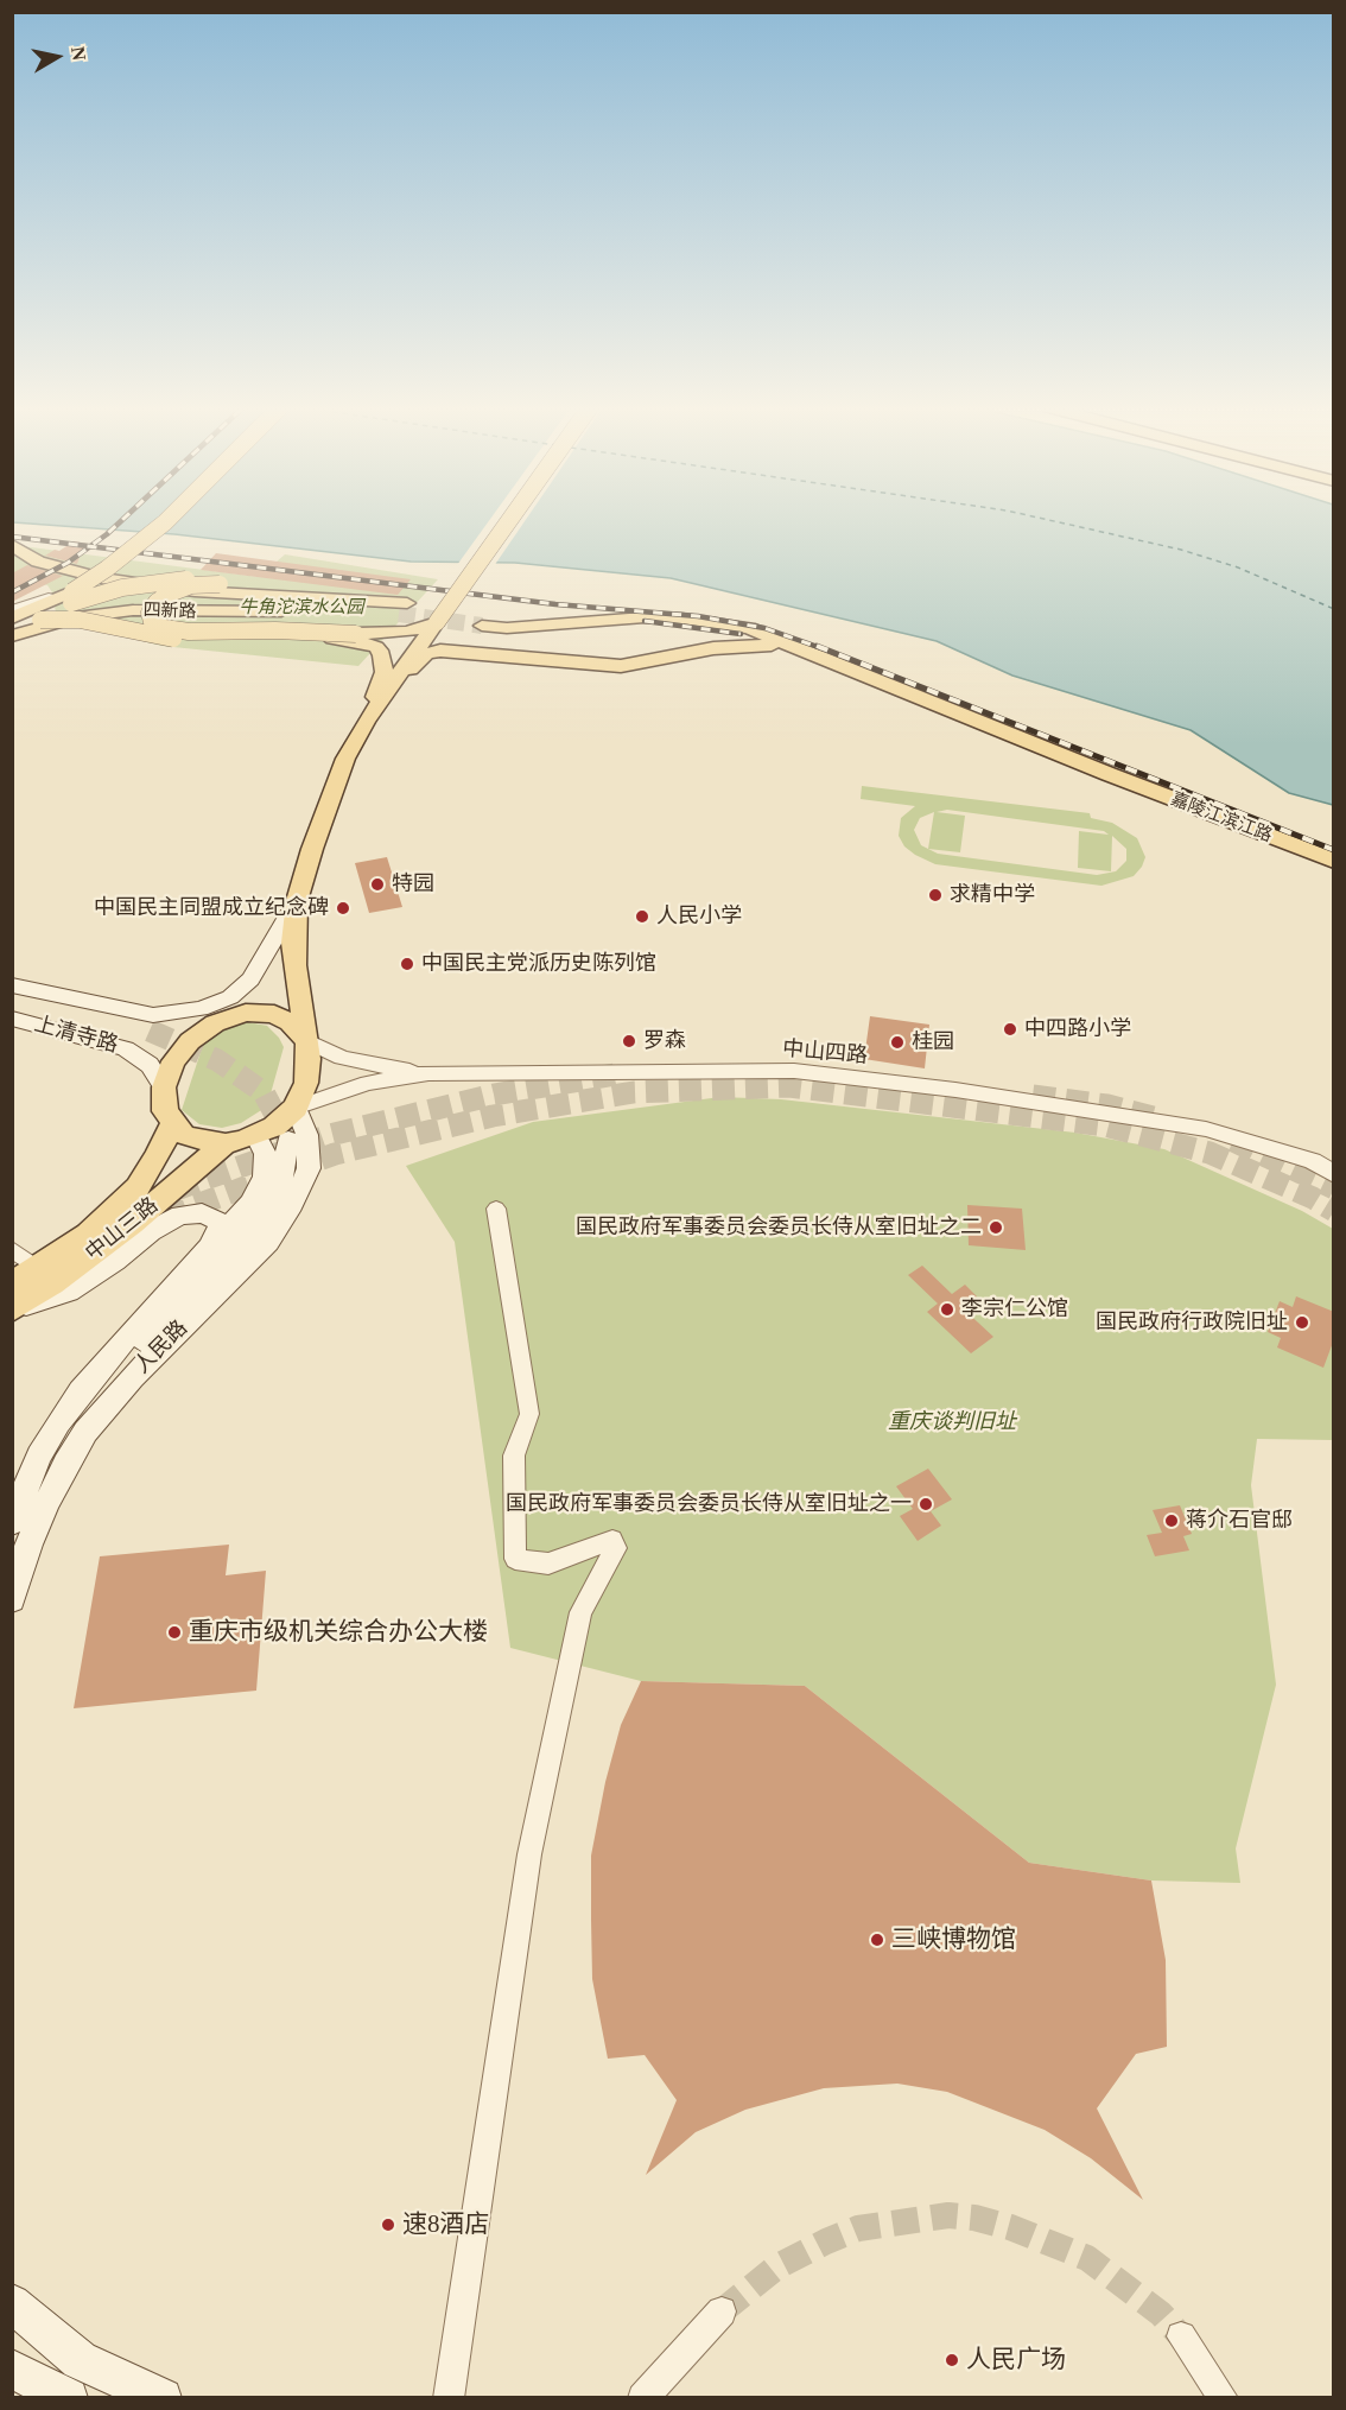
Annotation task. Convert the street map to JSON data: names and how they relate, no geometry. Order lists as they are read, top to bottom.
{
  "streets": {
    "main road": [
      "四新路",
      "嘉陵江滨江路",
      "上清寺路",
      "中山三路",
      "人民路"
    ],
    "street": ["中山四路"]
  },
  "crossings": [
    ["上清寺路", "中山三路"],
    ["上清寺路", "人民路"],
    ["中山三路", "人民路"]
  ],
  "parks": ["牛角沱滨水公园", "重庆谈判旧址"],
  "places": [
    "特园",
    "求精中学",
    "中国民主同盟成立纪念碑",
    "人民小学",
    "中国民主党派历史陈列馆",
    "中四路小学",
    "罗森",
    "桂园",
    "国民政府军事委员会委员长侍从室旧址之二",
    "李宗仁公馆",
    "国民政府行政院旧址",
    "国民政府军事委员会委员长侍从室旧址之一",
    "蒋介石官邸",
    "重庆市级机关综合办公大楼",
    "三峡博物馆",
    "速8酒店",
    "人民广场"
  ],
  "north": "right"
}
